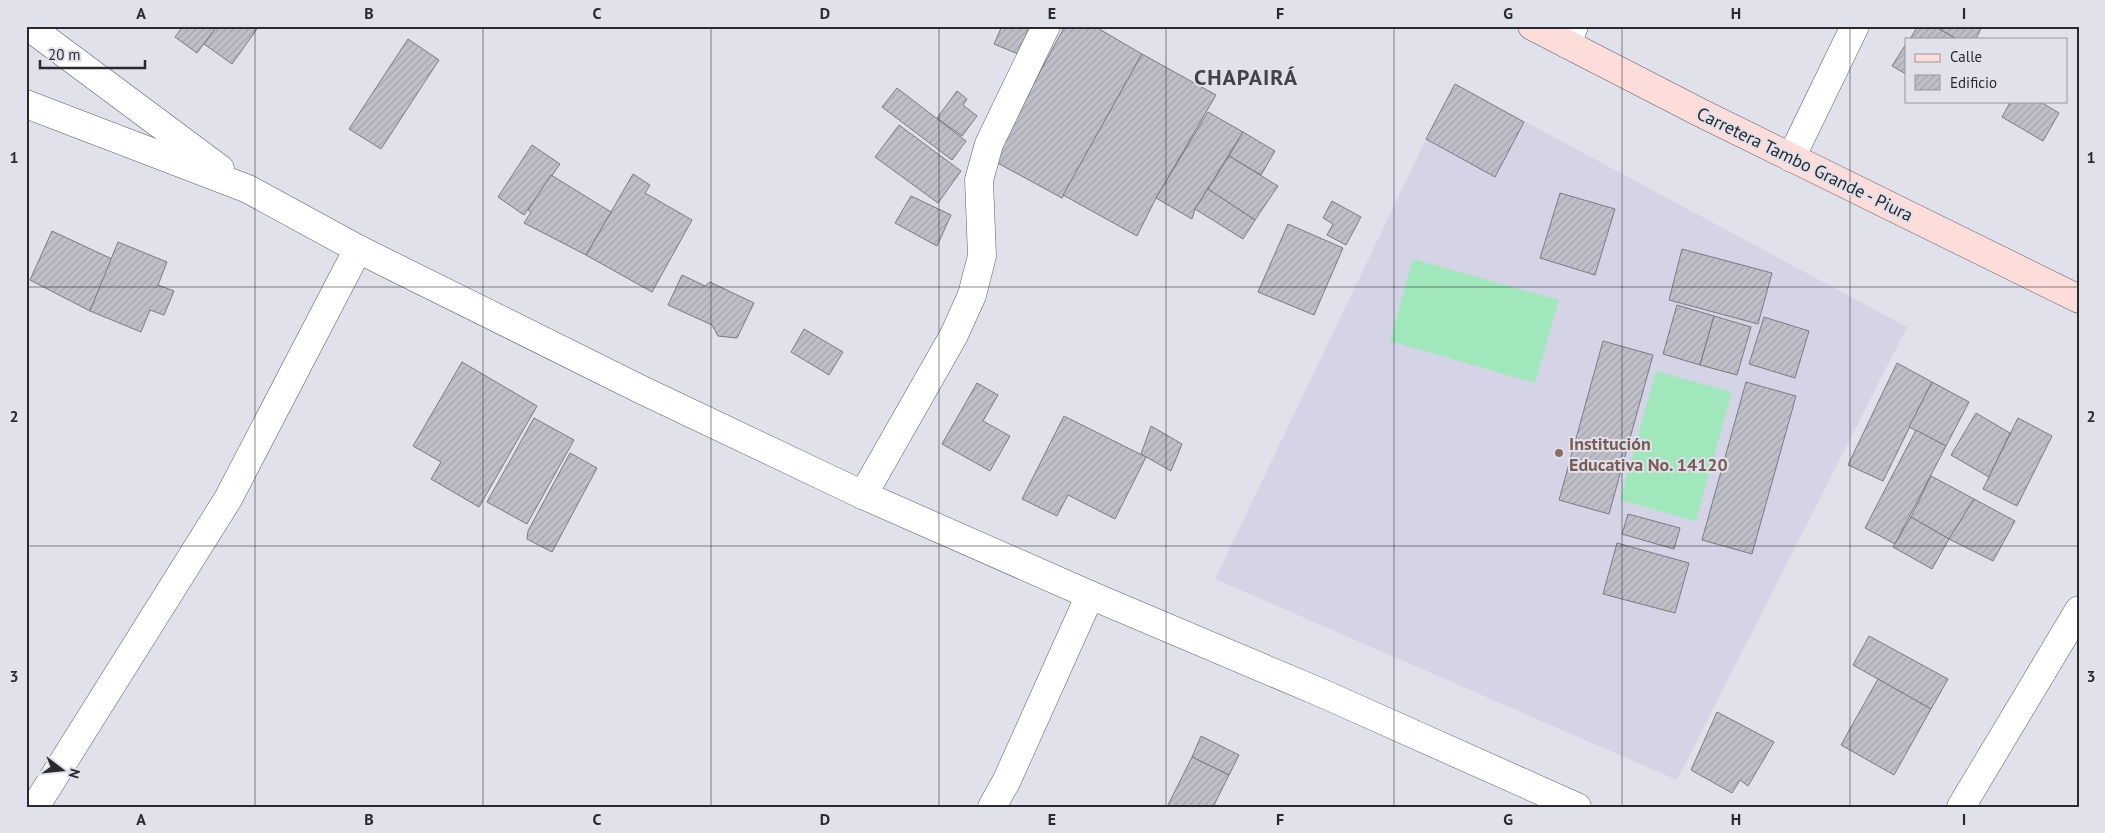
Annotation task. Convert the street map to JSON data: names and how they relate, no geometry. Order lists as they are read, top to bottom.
{
  "streets": {
    "main road": ["Carretera Tambo Grande - Piura"]
  },
  "districts": ["CHAPAIRÁ"],
  "places": ["Institución Educativa No. 14120"],
  "legend": ["Calle", "Edificio"],
  "scale_bar": "20 m",
  "north": "right",
  "grid": {
    "columns": [
      "A",
      "B",
      "C",
      "D",
      "E",
      "F",
      "G",
      "H",
      "I"
    ],
    "rows": ["1", "2", "3"]
  }
}
